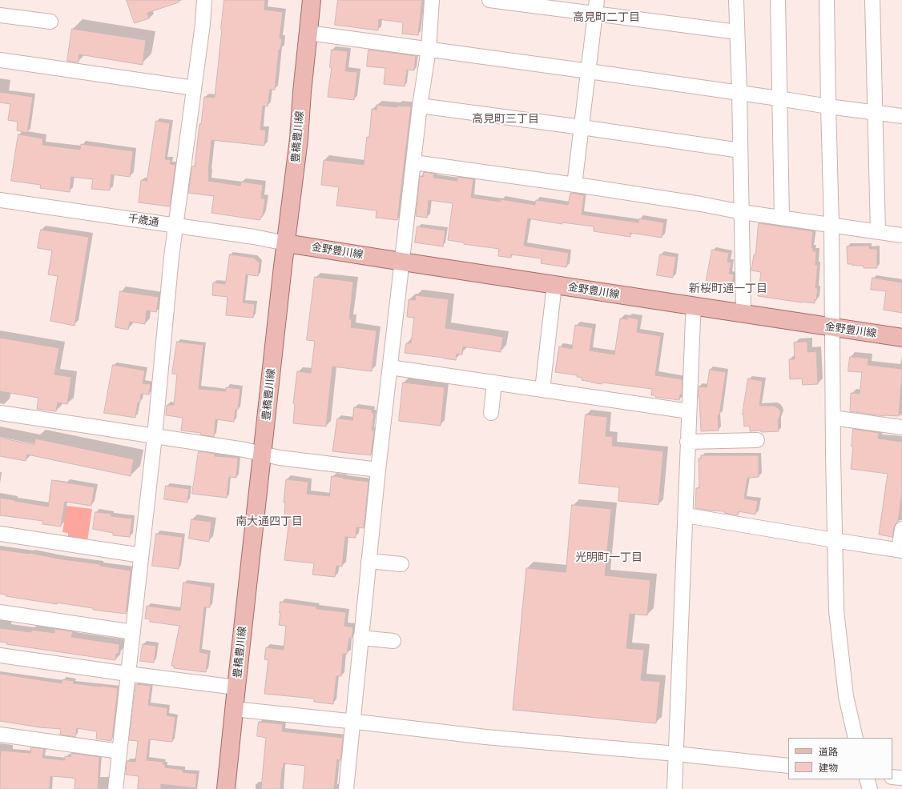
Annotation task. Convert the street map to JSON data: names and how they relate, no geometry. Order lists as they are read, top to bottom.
{
  "streets": {
    "main road": ["豊橋豊川線", "金野豊川線"],
    "street": ["千歳通"]
  },
  "crossings": [
    ["豊橋豊川線", "千歳通"],
    ["豊橋豊川線", "金野豊川線"],
    ["千歳通", "金野豊川線"]
  ],
  "districts": [
    "高見町二丁目",
    "高見町三丁目",
    "新桜町通一丁目",
    "南大通四丁目",
    "光明町一丁目"
  ],
  "legend": ["道路", "建物"]
}
